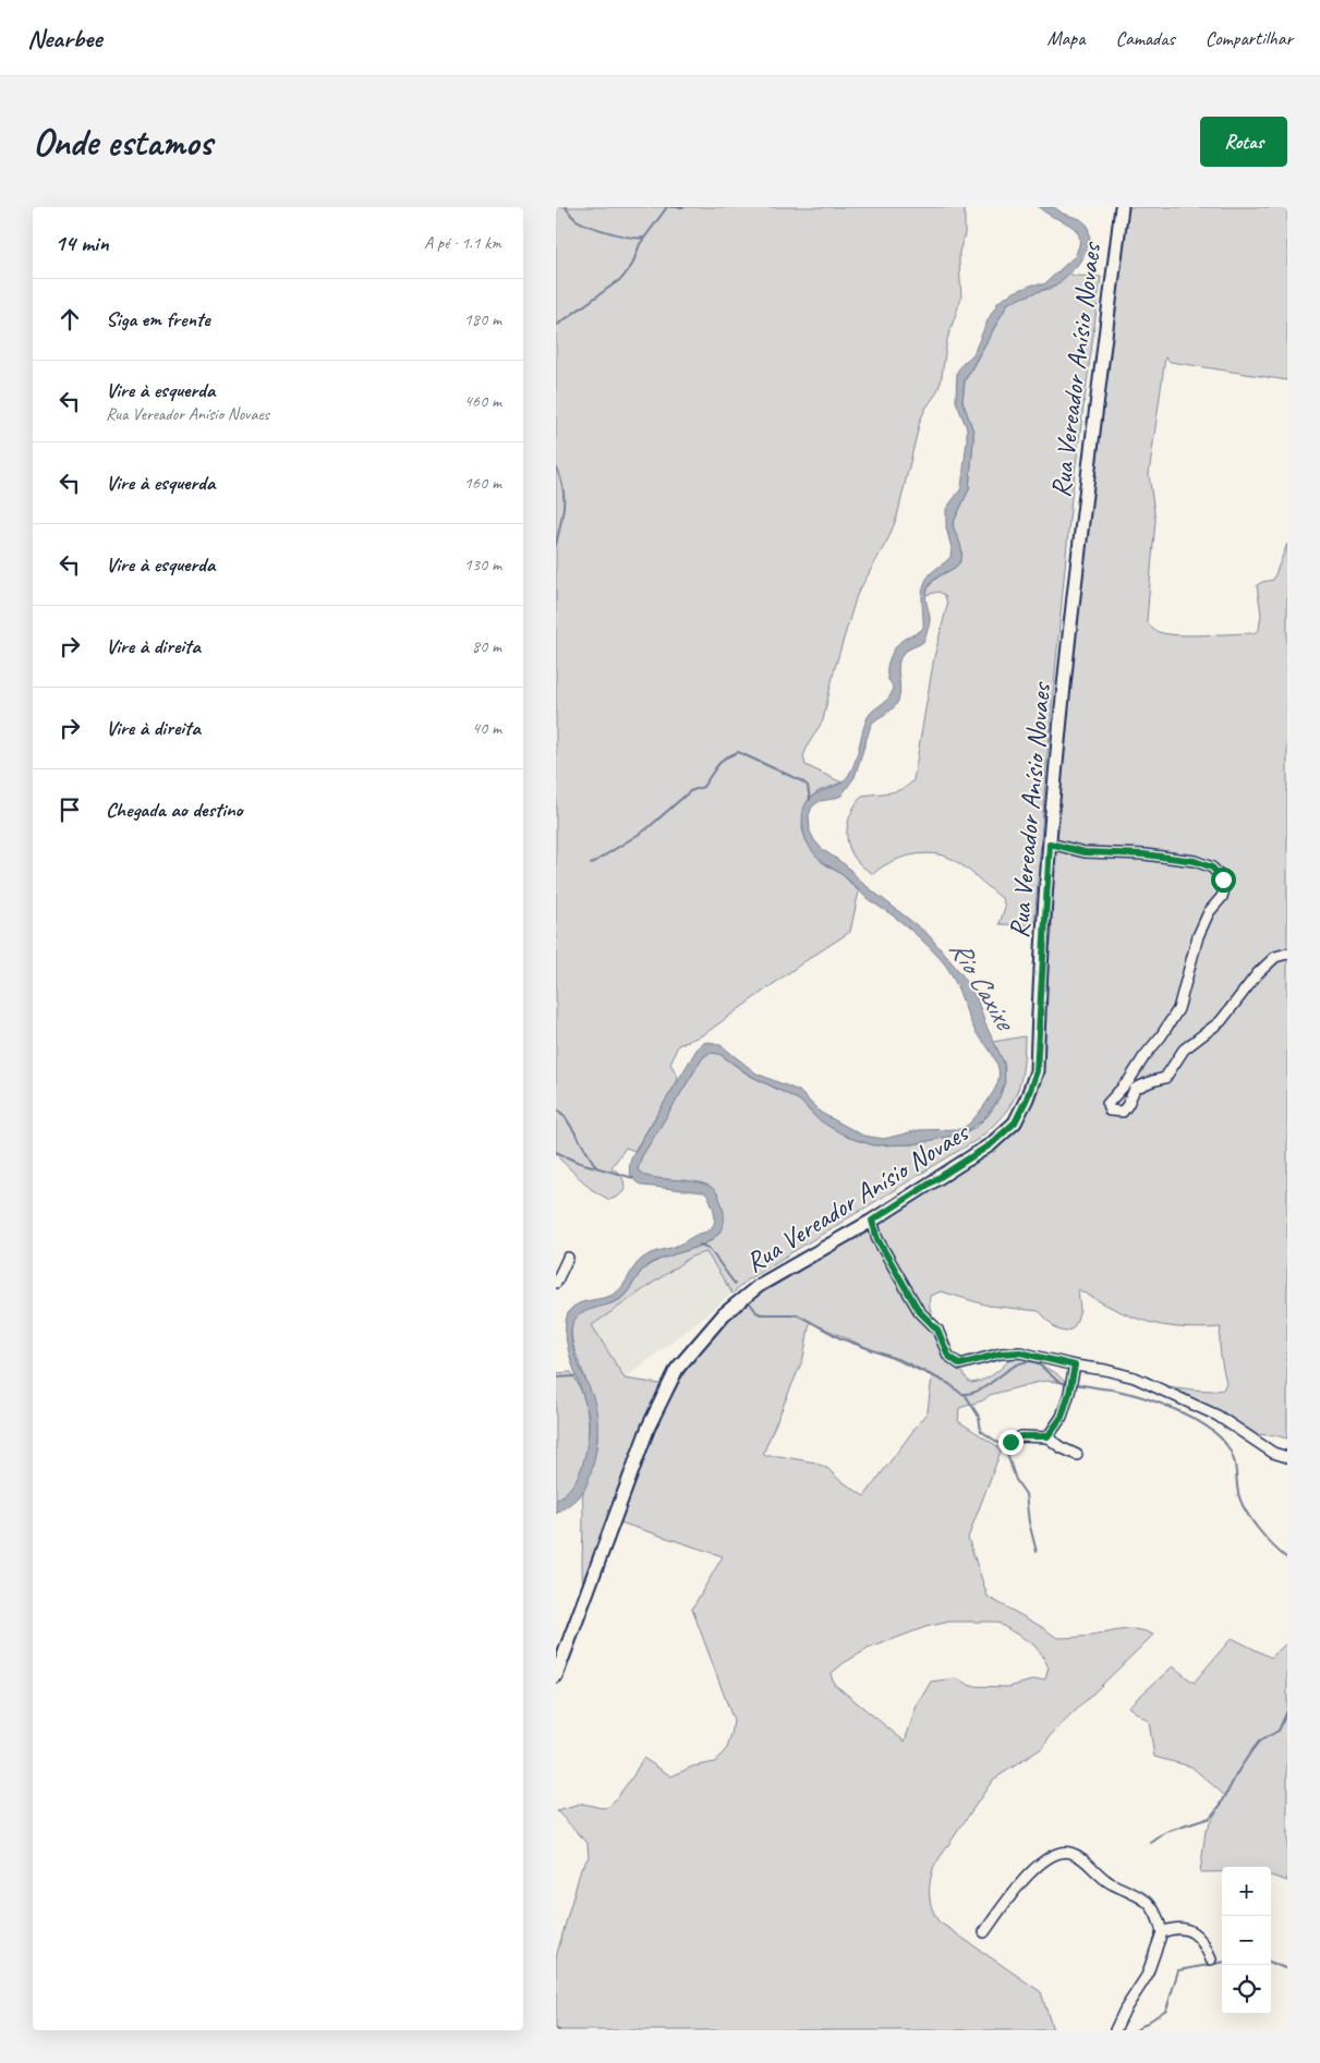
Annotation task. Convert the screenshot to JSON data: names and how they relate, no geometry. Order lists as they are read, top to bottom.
{
  "streets": {
    "main road": ["Rua Vereador Anísio Novaes"]
  },
  "water": ["Rio Caxixe"],
  "page": {
    "header": "Nearbee",
    "nav": ["Mapa", "Camadas", "Compartilhar"],
    "buttons": "Rotas",
    "title": "Onde estamos",
    "heading": ["14 min", "A pé · 1.1 km"],
    "list": [
      ["Siga em frente", "180 m"],
      ["Vire à esquerda", "Rua Vereador Anísio Novaes", "460 m"],
      ["Vire à esquerda", "160 m"],
      ["Vire à esquerda", "130 m"],
      ["Vire à direita", "80 m"],
      ["Vire à direita", "40 m"],
      "Chegada ao destino"
    ],
    "map_buttons": ["+", "−"]
  }
}
